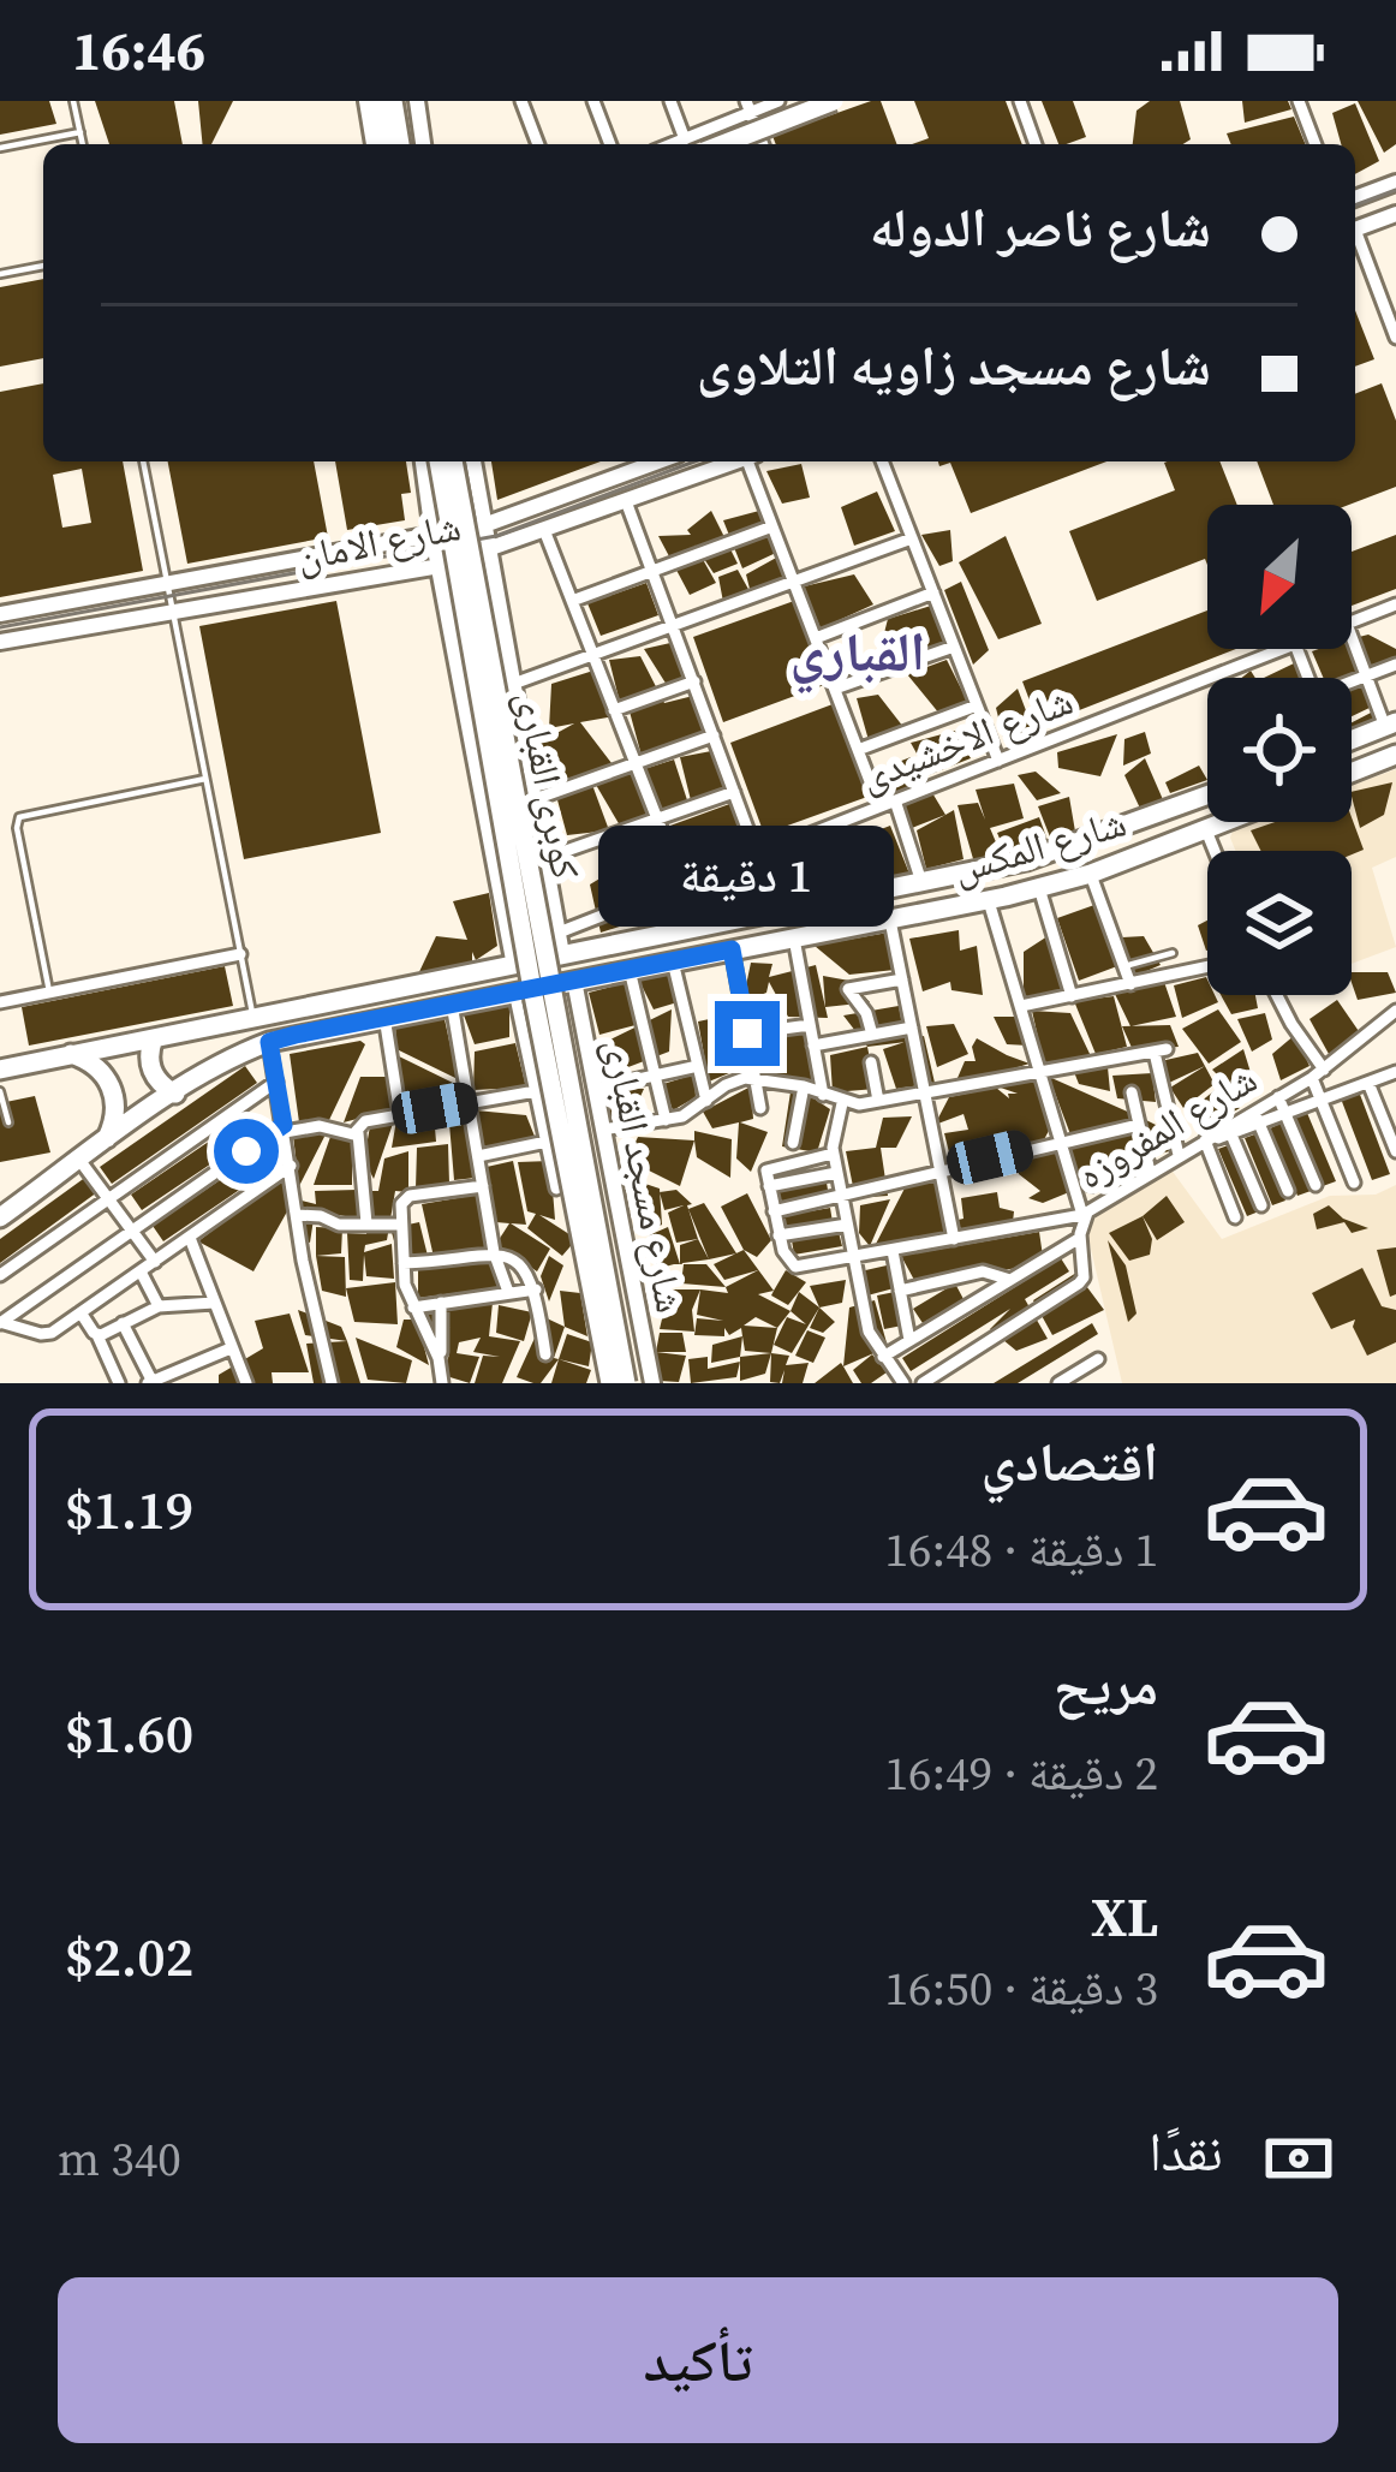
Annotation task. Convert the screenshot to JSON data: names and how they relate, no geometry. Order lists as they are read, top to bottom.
{
  "streets": {
    "main road": ["كوبرى القبارى", "شارع المكس"],
    "street": [
      "شارع الامان",
      "شارع الاخشيدى",
      "شارع المفروزه",
      "شارع مسجد القبارى"
    ]
  },
  "crossings": [
    ["شارع المكس", "شارع مسجد القبارى"]
  ],
  "districts": ["القباري"],
  "north": "bottom left",
  "page": {
    "status": "16:46",
    "banner": ["شارع ناصر الدوله", "شارع مسجد زاويه التلاوى"],
    "bubble": "1 دقيقة",
    "list": [
      {
        "name": "اقتصادي",
        "note": "1 دقيقة · 16:48",
        "value": "$1.19"
      },
      {
        "name": "مريح",
        "note": "2 دقيقة · 16:49",
        "value": "$1.60"
      },
      {
        "name": "XL",
        "note": "3 دقيقة · 16:50",
        "value": "$2.02"
      }
    ],
    "pay": ["نقدًا", "340 m"],
    "buttons": "تأكيد"
  }
}
